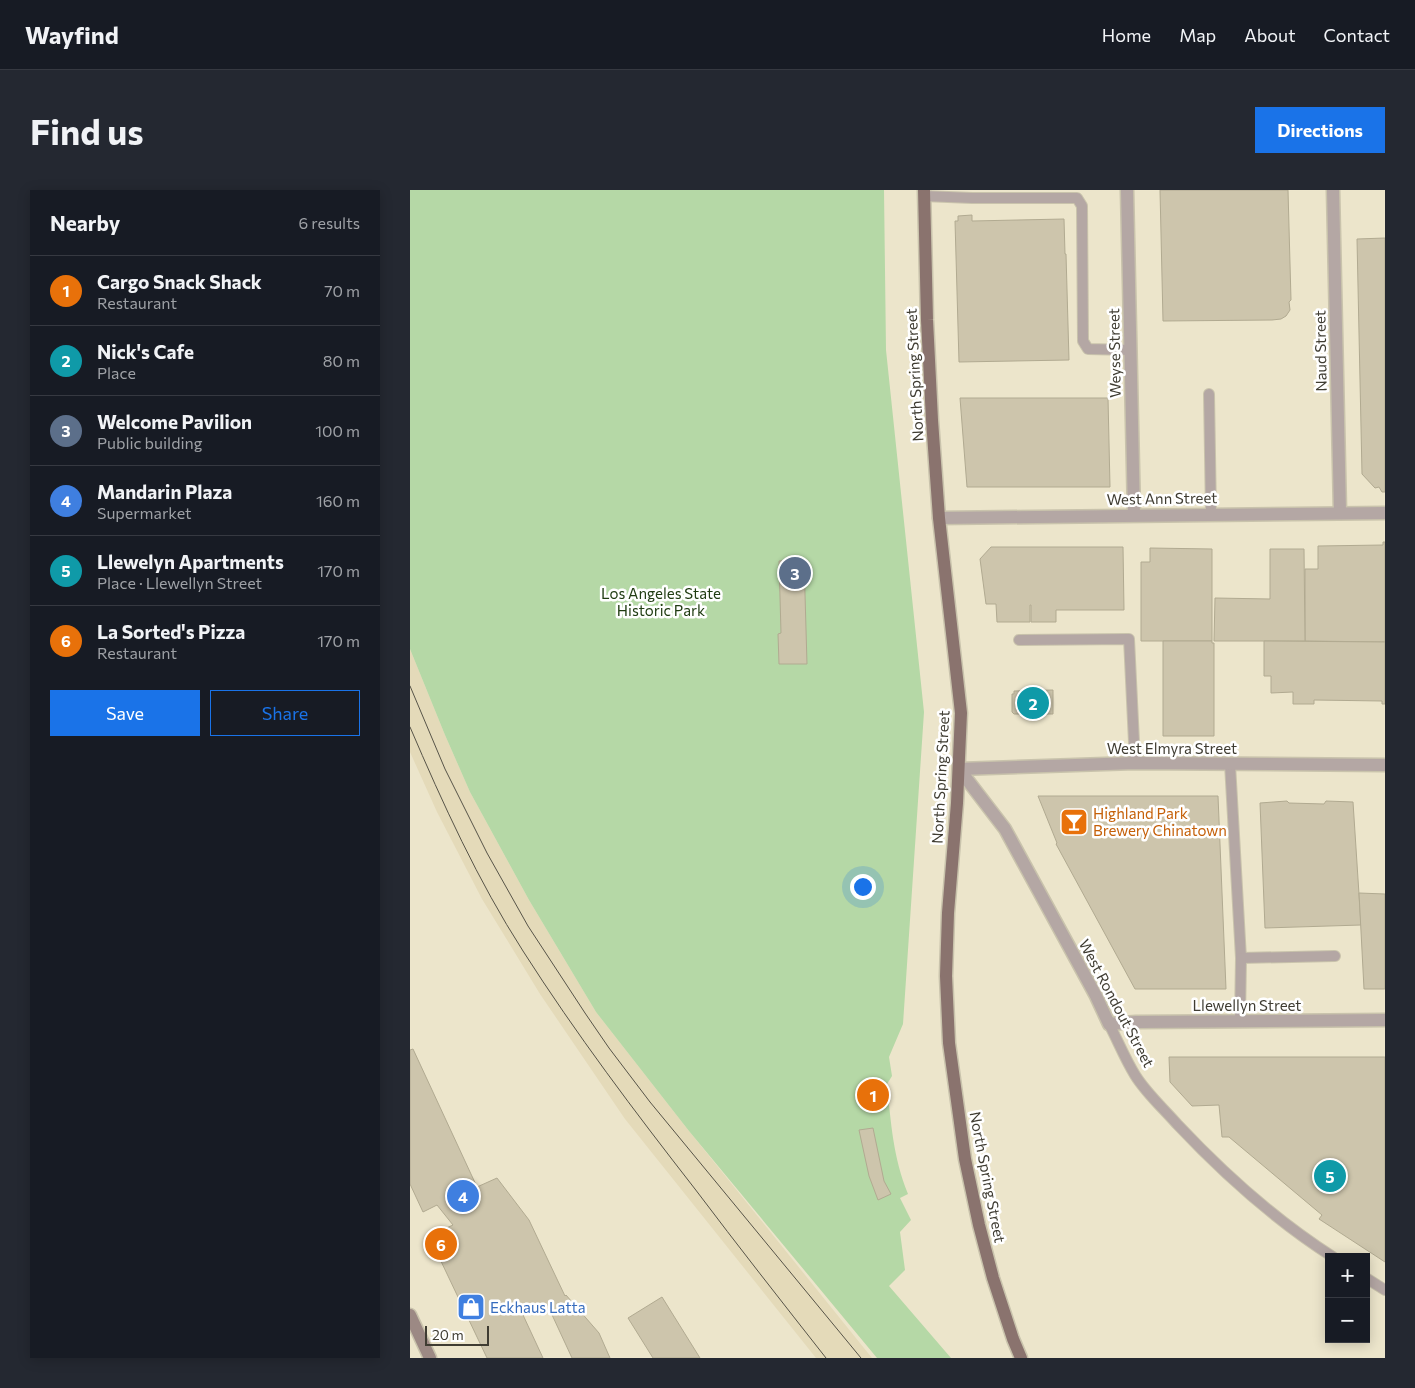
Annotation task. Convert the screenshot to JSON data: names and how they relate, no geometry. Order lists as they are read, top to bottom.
{
  "streets": {
    "main road": ["North Spring Street"],
    "street": [
      "Naud Street",
      "Weyse Street",
      "West Ann Street",
      "West Elmyra Street",
      "West Rondout Street",
      "Llewellyn Street"
    ]
  },
  "crossings": [
    ["Naud Street", "West Ann Street"],
    ["Weyse Street", "West Ann Street"],
    ["North Spring Street", "West Ann Street"],
    ["North Spring Street", "West Elmyra Street"],
    ["North Spring Street", "West Rondout Street"],
    ["West Elmyra Street", "West Rondout Street"],
    ["West Rondout Street", "Llewellyn Street"]
  ],
  "parks": ["Los Angeles State Historic Park"],
  "places": {
    "bar": ["Highland Park Brewery Chinatown"],
    "shop": ["Eckhaus Latta"]
  },
  "scale_bar": "20 m",
  "page": {
    "header": "Wayfind",
    "nav": [
      "Home",
      "Map",
      "About",
      "Contact"
    ],
    "buttons": [
      "Directions",
      ["Save", "Share"]
    ],
    "title": "Find us",
    "heading": ["Nearby", "6 results"],
    "list": [
      {
        "mark": "1",
        "name": "Cargo Snack Shack",
        "note": "Restaurant",
        "value": "70 m"
      },
      {
        "mark": "2",
        "name": "Nick's Cafe",
        "note": "Place",
        "value": "80 m"
      },
      {
        "mark": "3",
        "name": "Welcome Pavilion",
        "note": "Public building",
        "value": "100 m"
      },
      {
        "mark": "4",
        "name": "Mandarin Plaza",
        "note": "Supermarket",
        "value": "160 m"
      },
      {
        "mark": "5",
        "name": "Llewelyn Apartments",
        "note": "Place · Llewellyn Street",
        "value": "170 m"
      },
      {
        "mark": "6",
        "name": "La Sorted's Pizza",
        "note": "Restaurant",
        "value": "170 m"
      }
    ],
    "pins": [
      "3",
      "2",
      "1",
      "5",
      "4",
      "6"
    ],
    "map_buttons": ["+", "−"],
    "scale": "20 m"
  }
}
